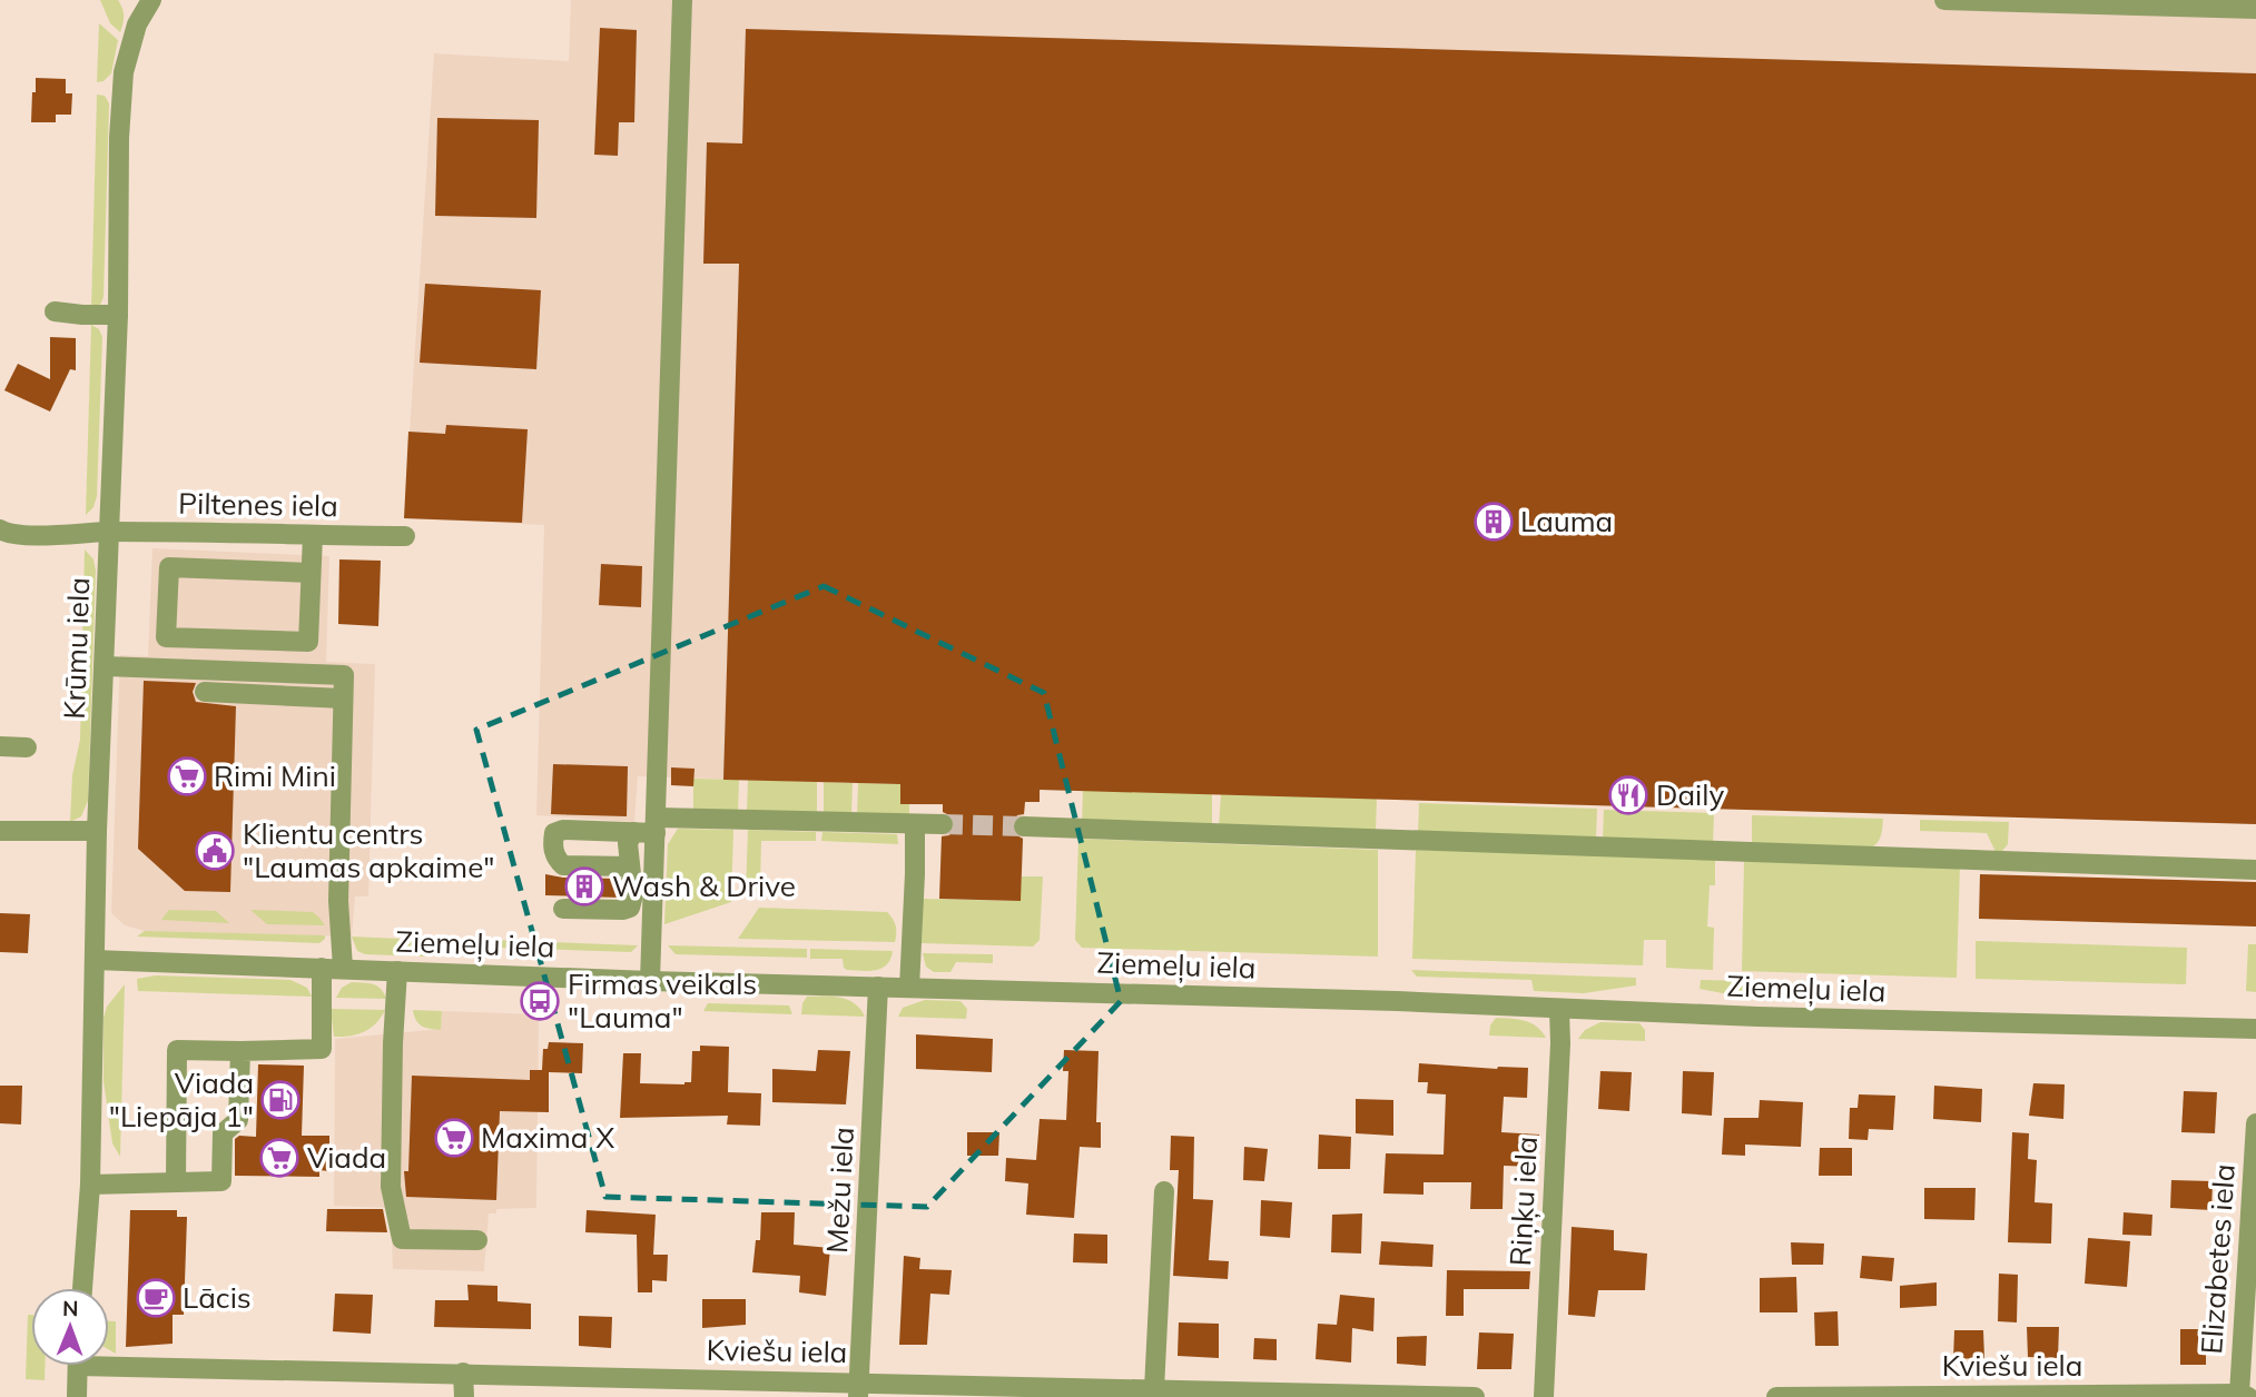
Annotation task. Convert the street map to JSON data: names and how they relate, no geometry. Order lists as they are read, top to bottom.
{
  "streets": {
    "street": [
      "Piltenes iela",
      "Krūmu iela",
      "Ziemeļu iela",
      "Mežu iela",
      "Riņķu iela",
      "Elizabetes iela",
      "Kviešu iela"
    ]
  },
  "crossings": [
    ["Piltenes iela", "Krūmu iela"],
    ["Krūmu iela", "Ziemeļu iela"],
    ["Ziemeļu iela", "Mežu iela"],
    ["Ziemeļu iela", "Riņķu iela"],
    ["Mežu iela", "Kviešu iela"],
    ["Elizabetes iela", "Kviešu iela"]
  ],
  "places": {
    "building": ["Lauma", "Wash & Drive"],
    "supermarket": ["Rimi Mini", "Maxima X", "Viada"],
    "restaurant": ["Daily"],
    "public building": ["Klientu centrs \"Laumas apkaime\""],
    "bus stop": ["Firmas veikals \"Lauma\""],
    "fuel station": ["Viada \"Liepāja 1\""],
    "cafe": ["Lācis"]
  },
  "north": "top"
}
